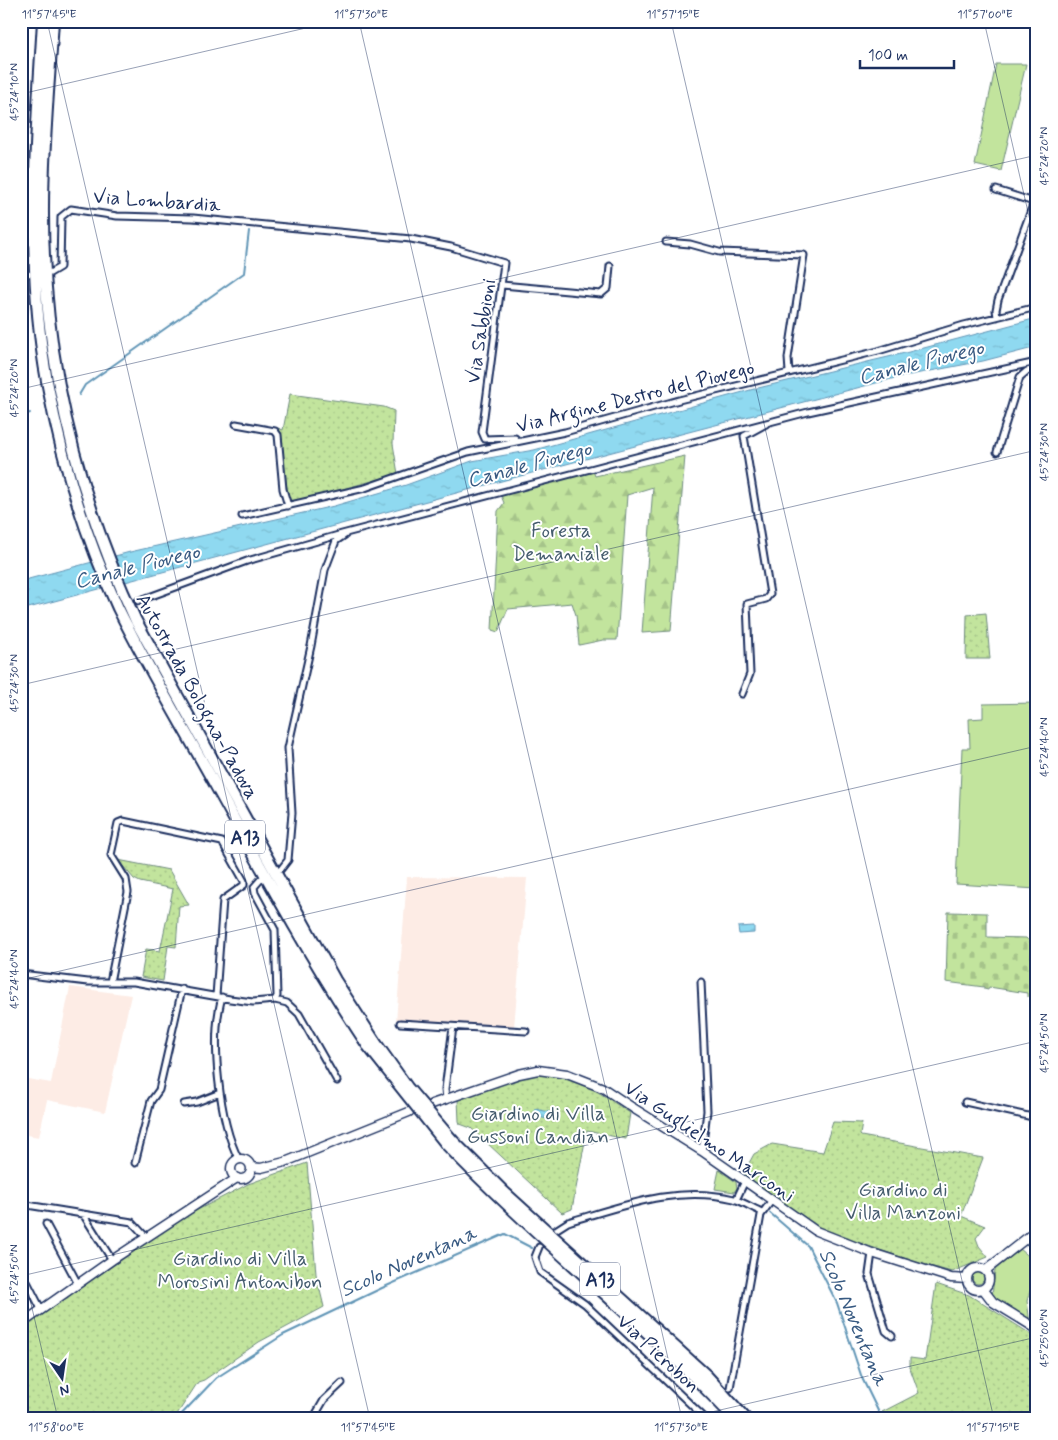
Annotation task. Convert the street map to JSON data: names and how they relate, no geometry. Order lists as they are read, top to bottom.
{
  "streets": {
    "highway": ["Autostrada Bologna-Padova", "A13"],
    "street": [
      "Via Lombardia",
      "Via Sabbioni",
      "Via Argine Destro del Piovego",
      "Via Guglielmo Marconi",
      "Via Pierobon"
    ]
  },
  "crossings": [
    ["Via Lombardia", "Via Sabbioni"],
    ["Via Sabbioni", "Via Argine Destro del Piovego"]
  ],
  "water": ["Canale Piovego", "Scolo Noventana"],
  "parks": [
    "Foresta Demaniale",
    "Giardino di Villa Gussoni Candian",
    "Giardino di Villa Manzoni",
    "Giardino di Villa Morosini Antonibon"
  ],
  "scale_bar": "100 m",
  "north": "bottom",
  "coordinates": [
    "11°57'45\"E",
    "11°57'30\"E",
    "11°57'15\"E",
    "11°57'00\"E",
    "45°24'10\"N",
    "45°24'20\"N",
    "45°24'30\"N",
    "45°24'40\"N",
    "45°24'50\"N",
    "45°25'00\"N",
    "11°58'00\"E"
  ]
}
